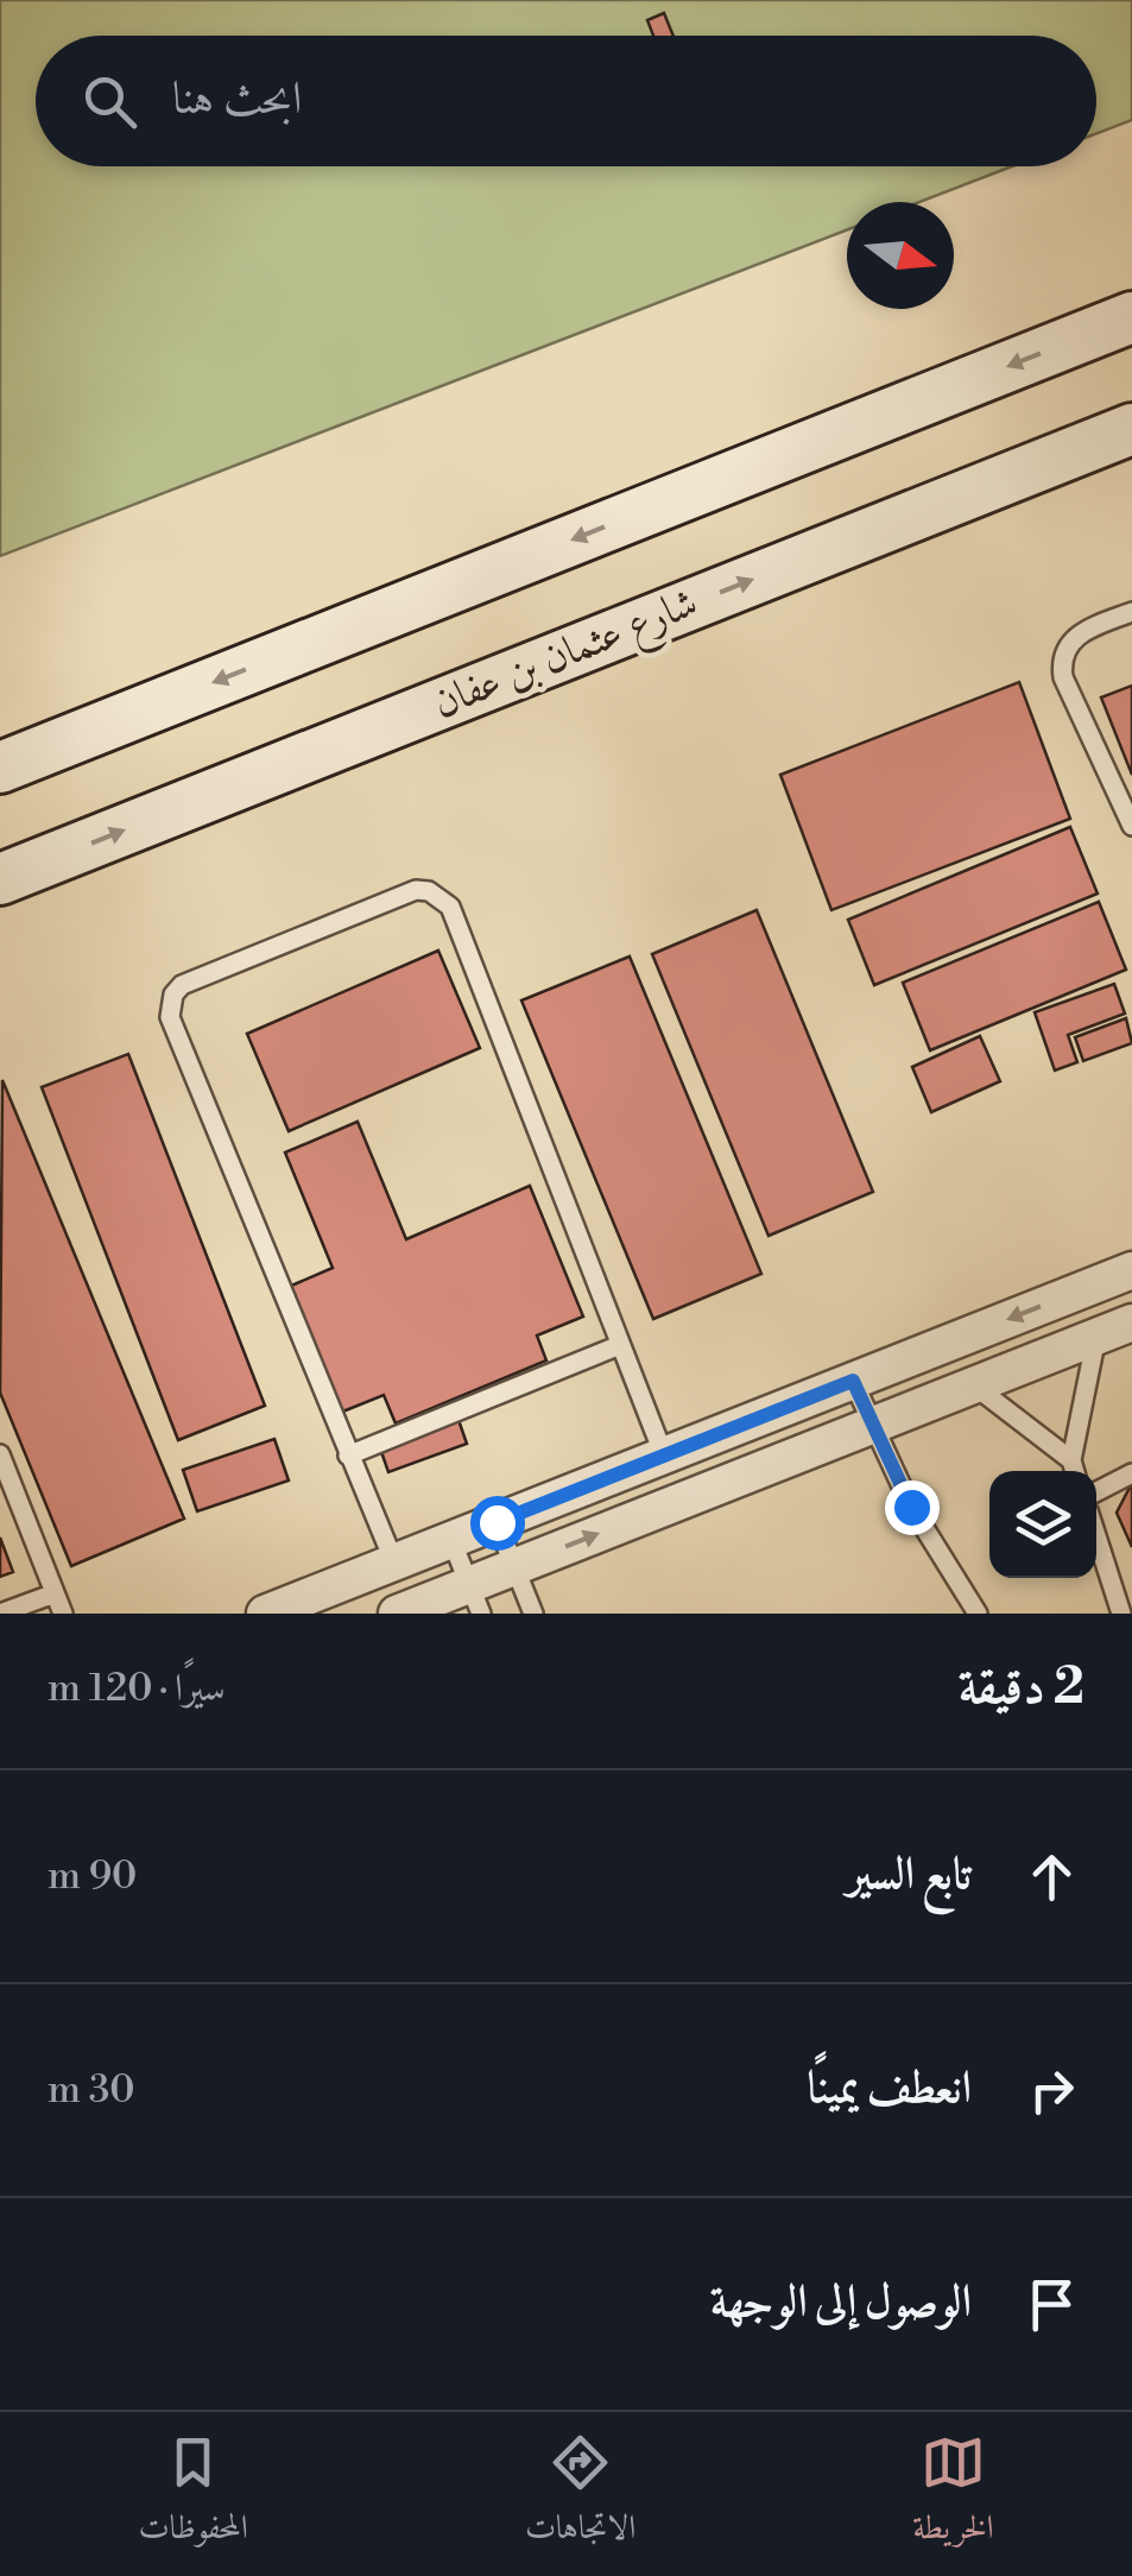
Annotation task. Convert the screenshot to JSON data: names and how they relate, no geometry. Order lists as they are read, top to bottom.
{
  "streets": {
    "main road": ["شارع عثمان بن عفان"]
  },
  "north": "right",
  "page": {
    "search": "ابحث هنا",
    "heading": ["2 دقيقة", "سيرًا · 120 m"],
    "list": [
      ["تابع السير", "90 m"],
      ["انعطف يمينًا", "30 m"],
      "الوصول إلى الوجهة"
    ],
    "nav": ["الخريطة", "الاتجاهات", "المحفوظات"]
  }
}
